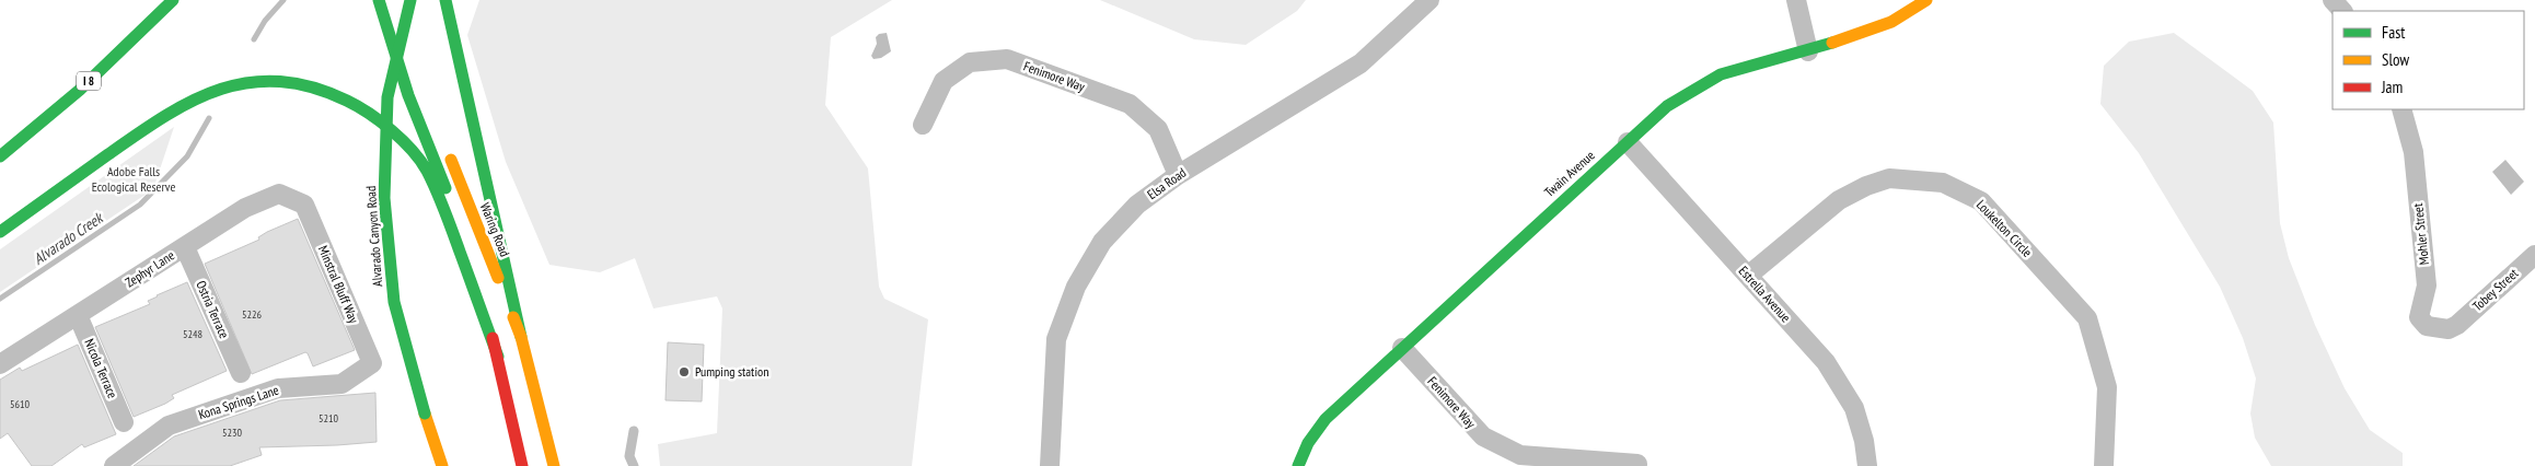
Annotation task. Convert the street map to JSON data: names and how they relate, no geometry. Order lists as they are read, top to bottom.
{
  "streets": {
    "main road": [
      "I 8",
      "Twain Avenue",
      "Waring Road",
      "Alvarado Canyon Road"
    ],
    "street": [
      "Fenimore Way",
      "Elsa Road",
      "Loukelton Circle",
      "Mohler Street",
      "Zephyr Lane",
      "Minstral Bluff Way",
      "Tobey Street",
      "Estrella Avenue",
      "Ostria Terrace",
      "Nicola Terrace",
      "Kona Springs Lane"
    ]
  },
  "crossings": [
    ["Fenimore Way", "Twain Avenue"],
    ["Fenimore Way", "Elsa Road"],
    ["Twain Avenue", "Estrella Avenue"],
    ["Loukelton Circle", "Estrella Avenue"],
    ["Mohler Street", "Tobey Street"],
    ["Zephyr Lane", "Minstral Bluff Way"],
    ["Zephyr Lane", "Ostria Terrace"],
    ["Zephyr Lane", "Nicola Terrace"],
    ["Minstral Bluff Way", "Kona Springs Lane"]
  ],
  "water": ["Alvarado Creek"],
  "parks": ["Adobe Falls Ecological Reserve"],
  "places": ["Pumping station"],
  "house_numbers": [
    "5226",
    "5248",
    "5610",
    "5210",
    "5230"
  ],
  "legend": ["Fast", "Slow", "Jam"]
}
